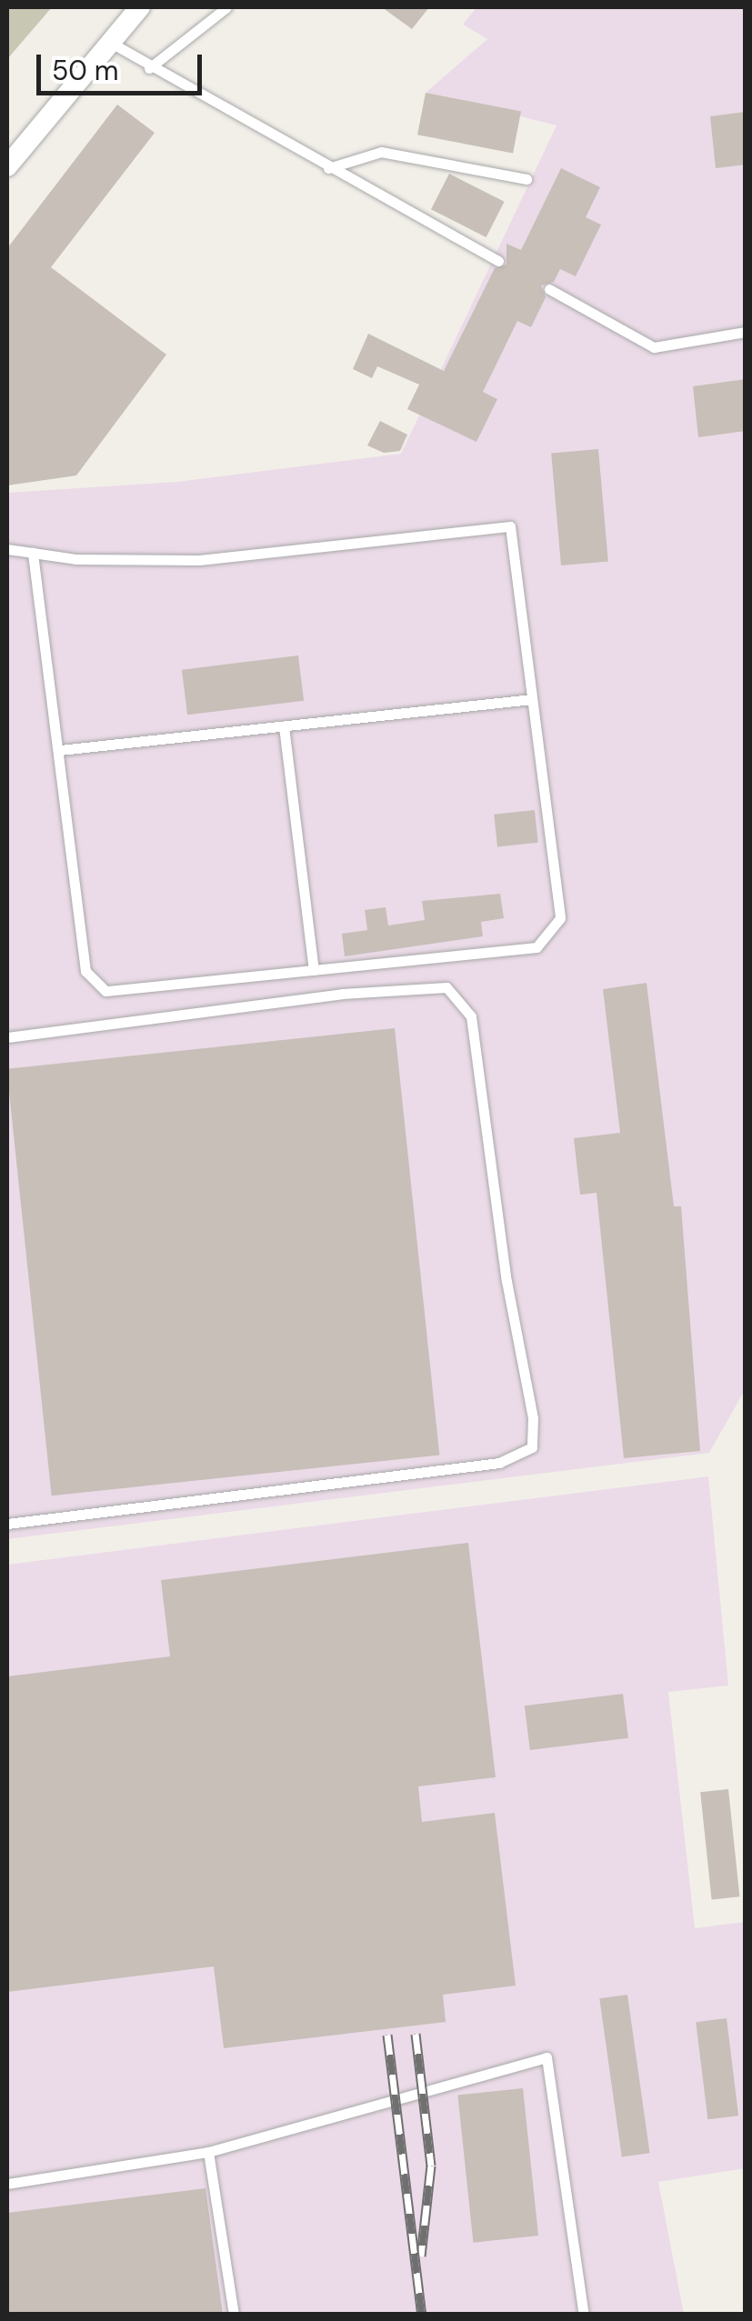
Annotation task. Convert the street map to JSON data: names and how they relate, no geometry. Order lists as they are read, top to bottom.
{
  "scale_bar": "50 m"
}
